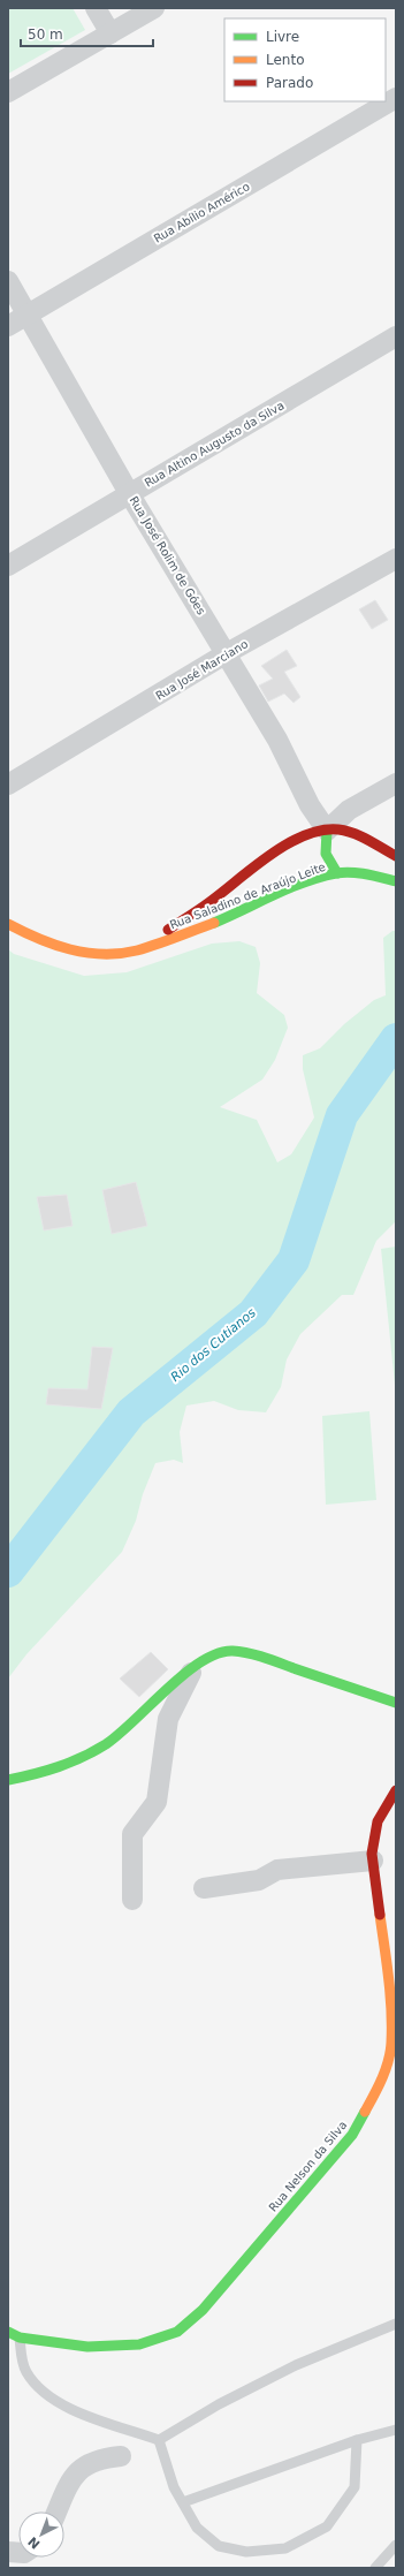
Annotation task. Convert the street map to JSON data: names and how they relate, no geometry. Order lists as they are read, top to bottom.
{
  "streets": {
    "main road": ["Rua Saladino de Araújo Leite", "Rua Nelson da Silva"],
    "street": [
      "Rua Abílio Américo",
      "Rua Altino Augusto da Silva",
      "Rua José Rolim de Góes",
      "Rua José Marciano"
    ]
  },
  "crossings": [
    ["Rua Abílio Américo", "Rua José Rolim de Góes"],
    ["Rua Altino Augusto da Silva", "Rua José Rolim de Góes"],
    ["Rua José Rolim de Góes", "Rua José Marciano"],
    ["Rua José Rolim de Góes", "Rua Saladino de Araújo Leite"]
  ],
  "water": ["Rio dos Cutianos"],
  "legend": ["Livre", "Lento", "Parado"],
  "scale_bar": "50 m",
  "north": "bottom left"
}
